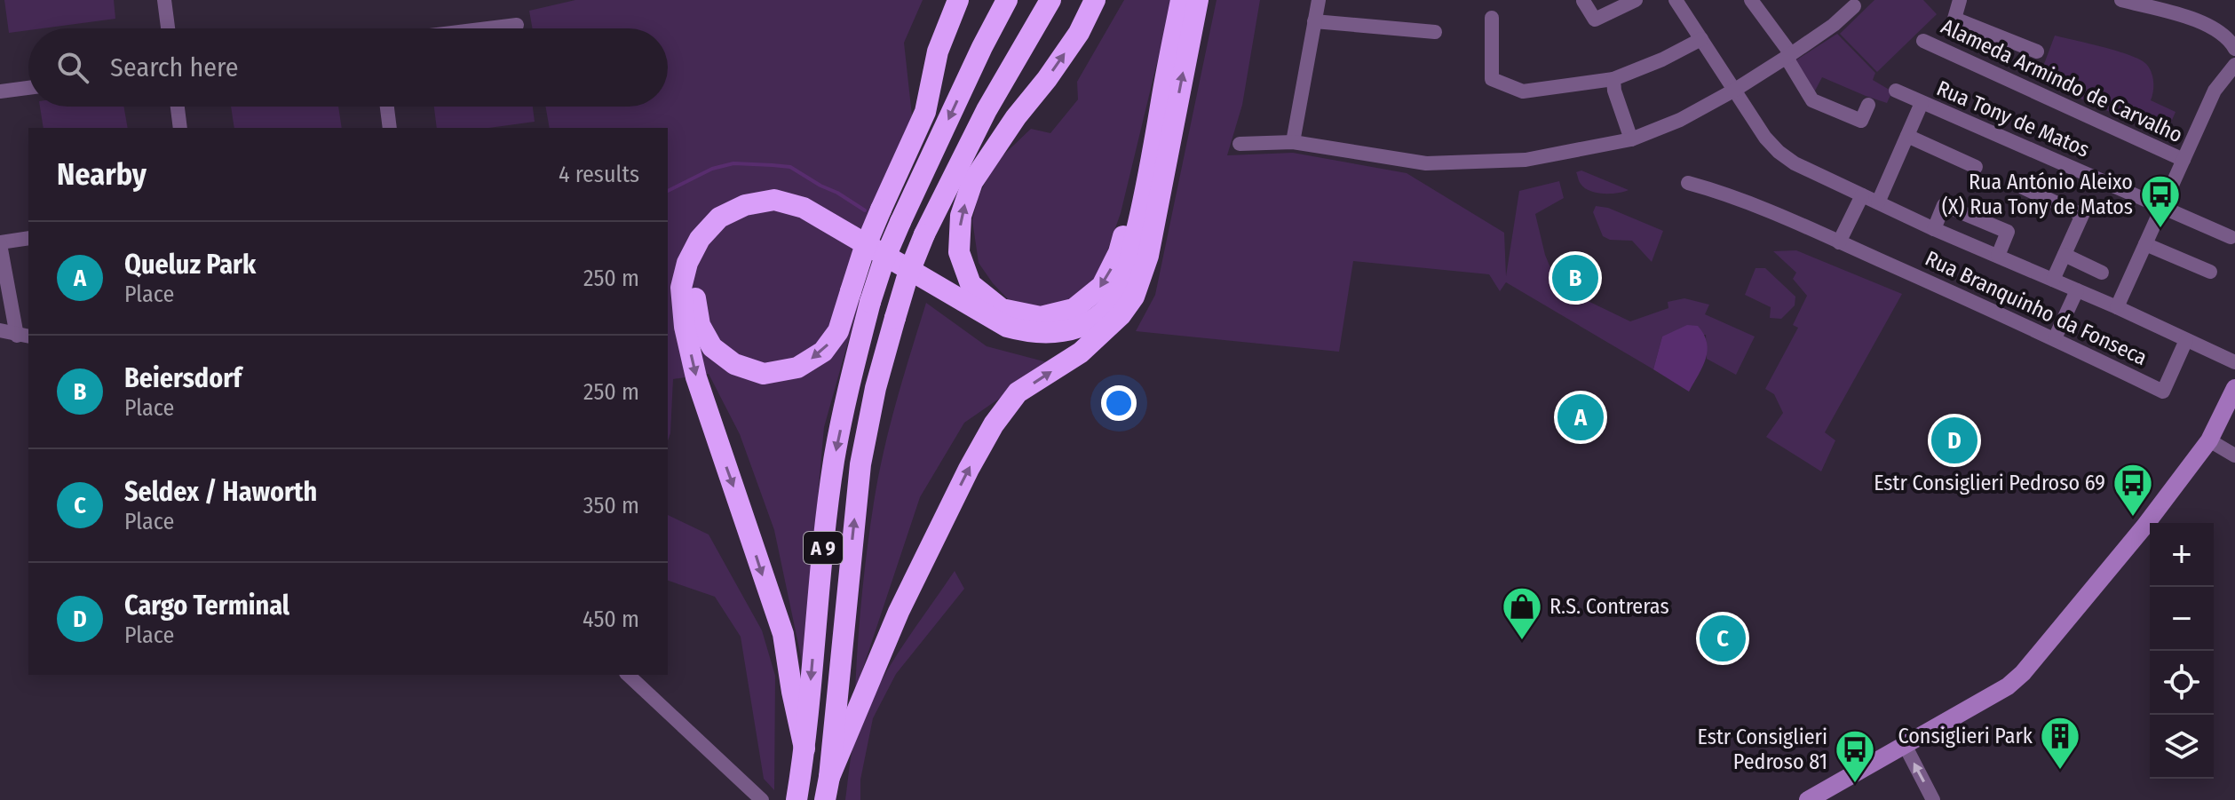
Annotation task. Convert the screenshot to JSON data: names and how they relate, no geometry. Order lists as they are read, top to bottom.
{
  "streets": {
    "highway": ["A 9"],
    "street": ["Alameda Armindo de Carvalho", "Rua Tony de Matos", "Rua Branquinho da Fonseca"]
  },
  "places": {
    "bus stop": ["Rua António Aleixo (X) Rua Tony de Matos", "Estr Consiglieri Pedroso 69", "Estr Consiglieri Pedroso 81"],
    "shop": ["R.S. Contreras"],
    "building": ["Consiglieri Park"]
  },
  "page": {
    "search": "Search here",
    "heading": ["Nearby", "4 results"],
    "list": [
      {
        "mark": "A",
        "name": "Queluz Park",
        "note": "Place",
        "value": "250 m"
      },
      {
        "mark": "B",
        "name": "Beiersdorf",
        "note": "Place",
        "value": "250 m"
      },
      {
        "mark": "C",
        "name": "Seldex / Haworth",
        "note": "Place",
        "value": "350 m"
      },
      {
        "mark": "D",
        "name": "Cargo Terminal",
        "note": "Place",
        "value": "450 m"
      }
    ],
    "pins": [
      "B",
      "A",
      "D",
      "C"
    ],
    "map_buttons": ["+", "−"]
  }
}
